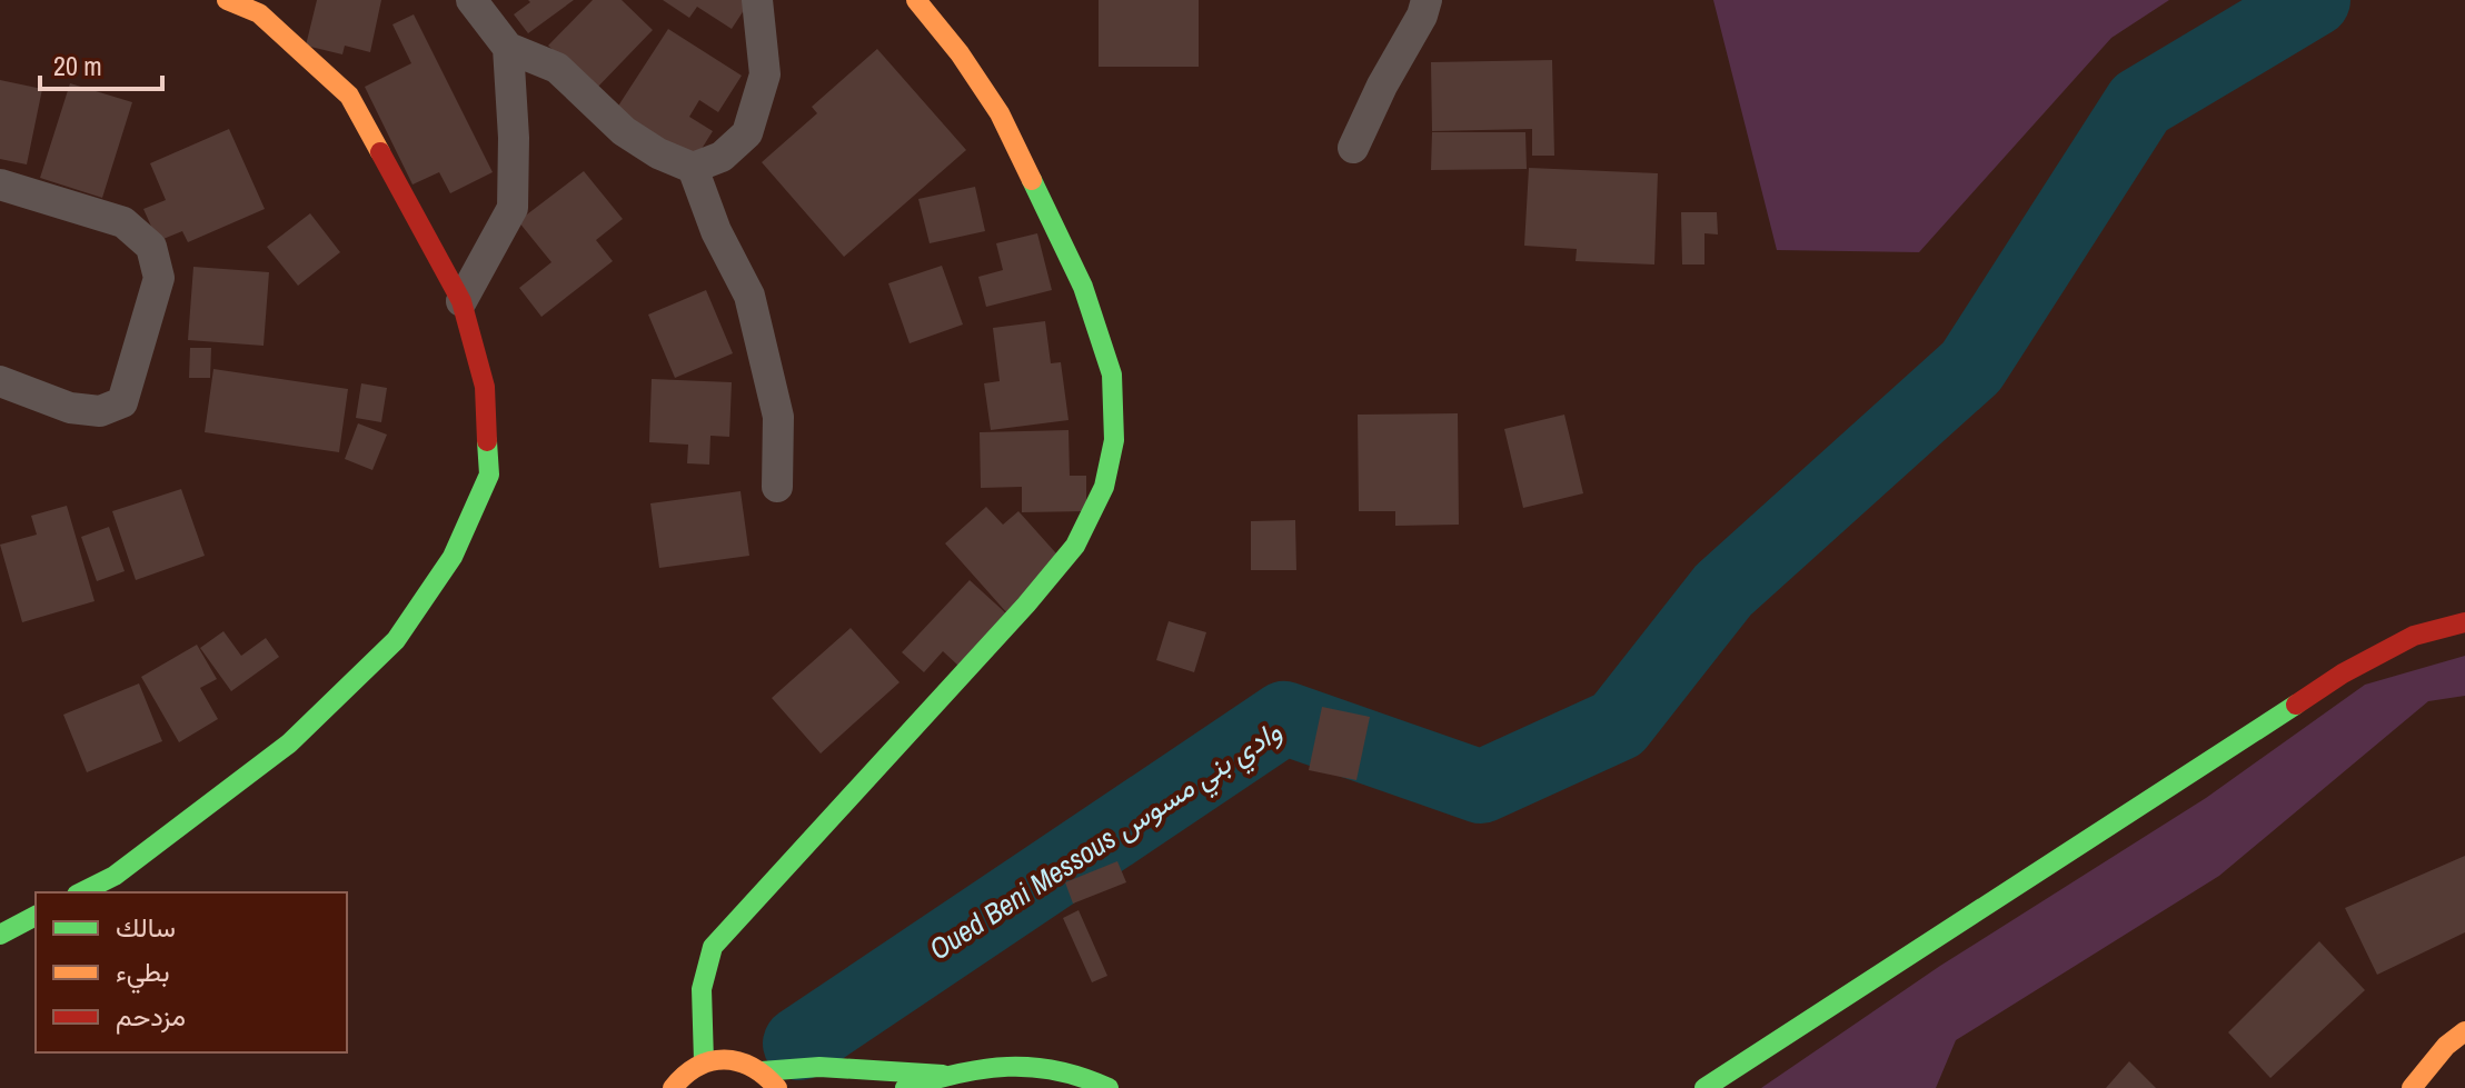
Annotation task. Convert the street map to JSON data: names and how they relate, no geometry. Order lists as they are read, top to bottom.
{
  "water": ["Oued Beni Messous وادي بني مسوس"],
  "legend": ["سالك", "بطيء", "مزدحم"],
  "scale_bar": "20 m"
}
